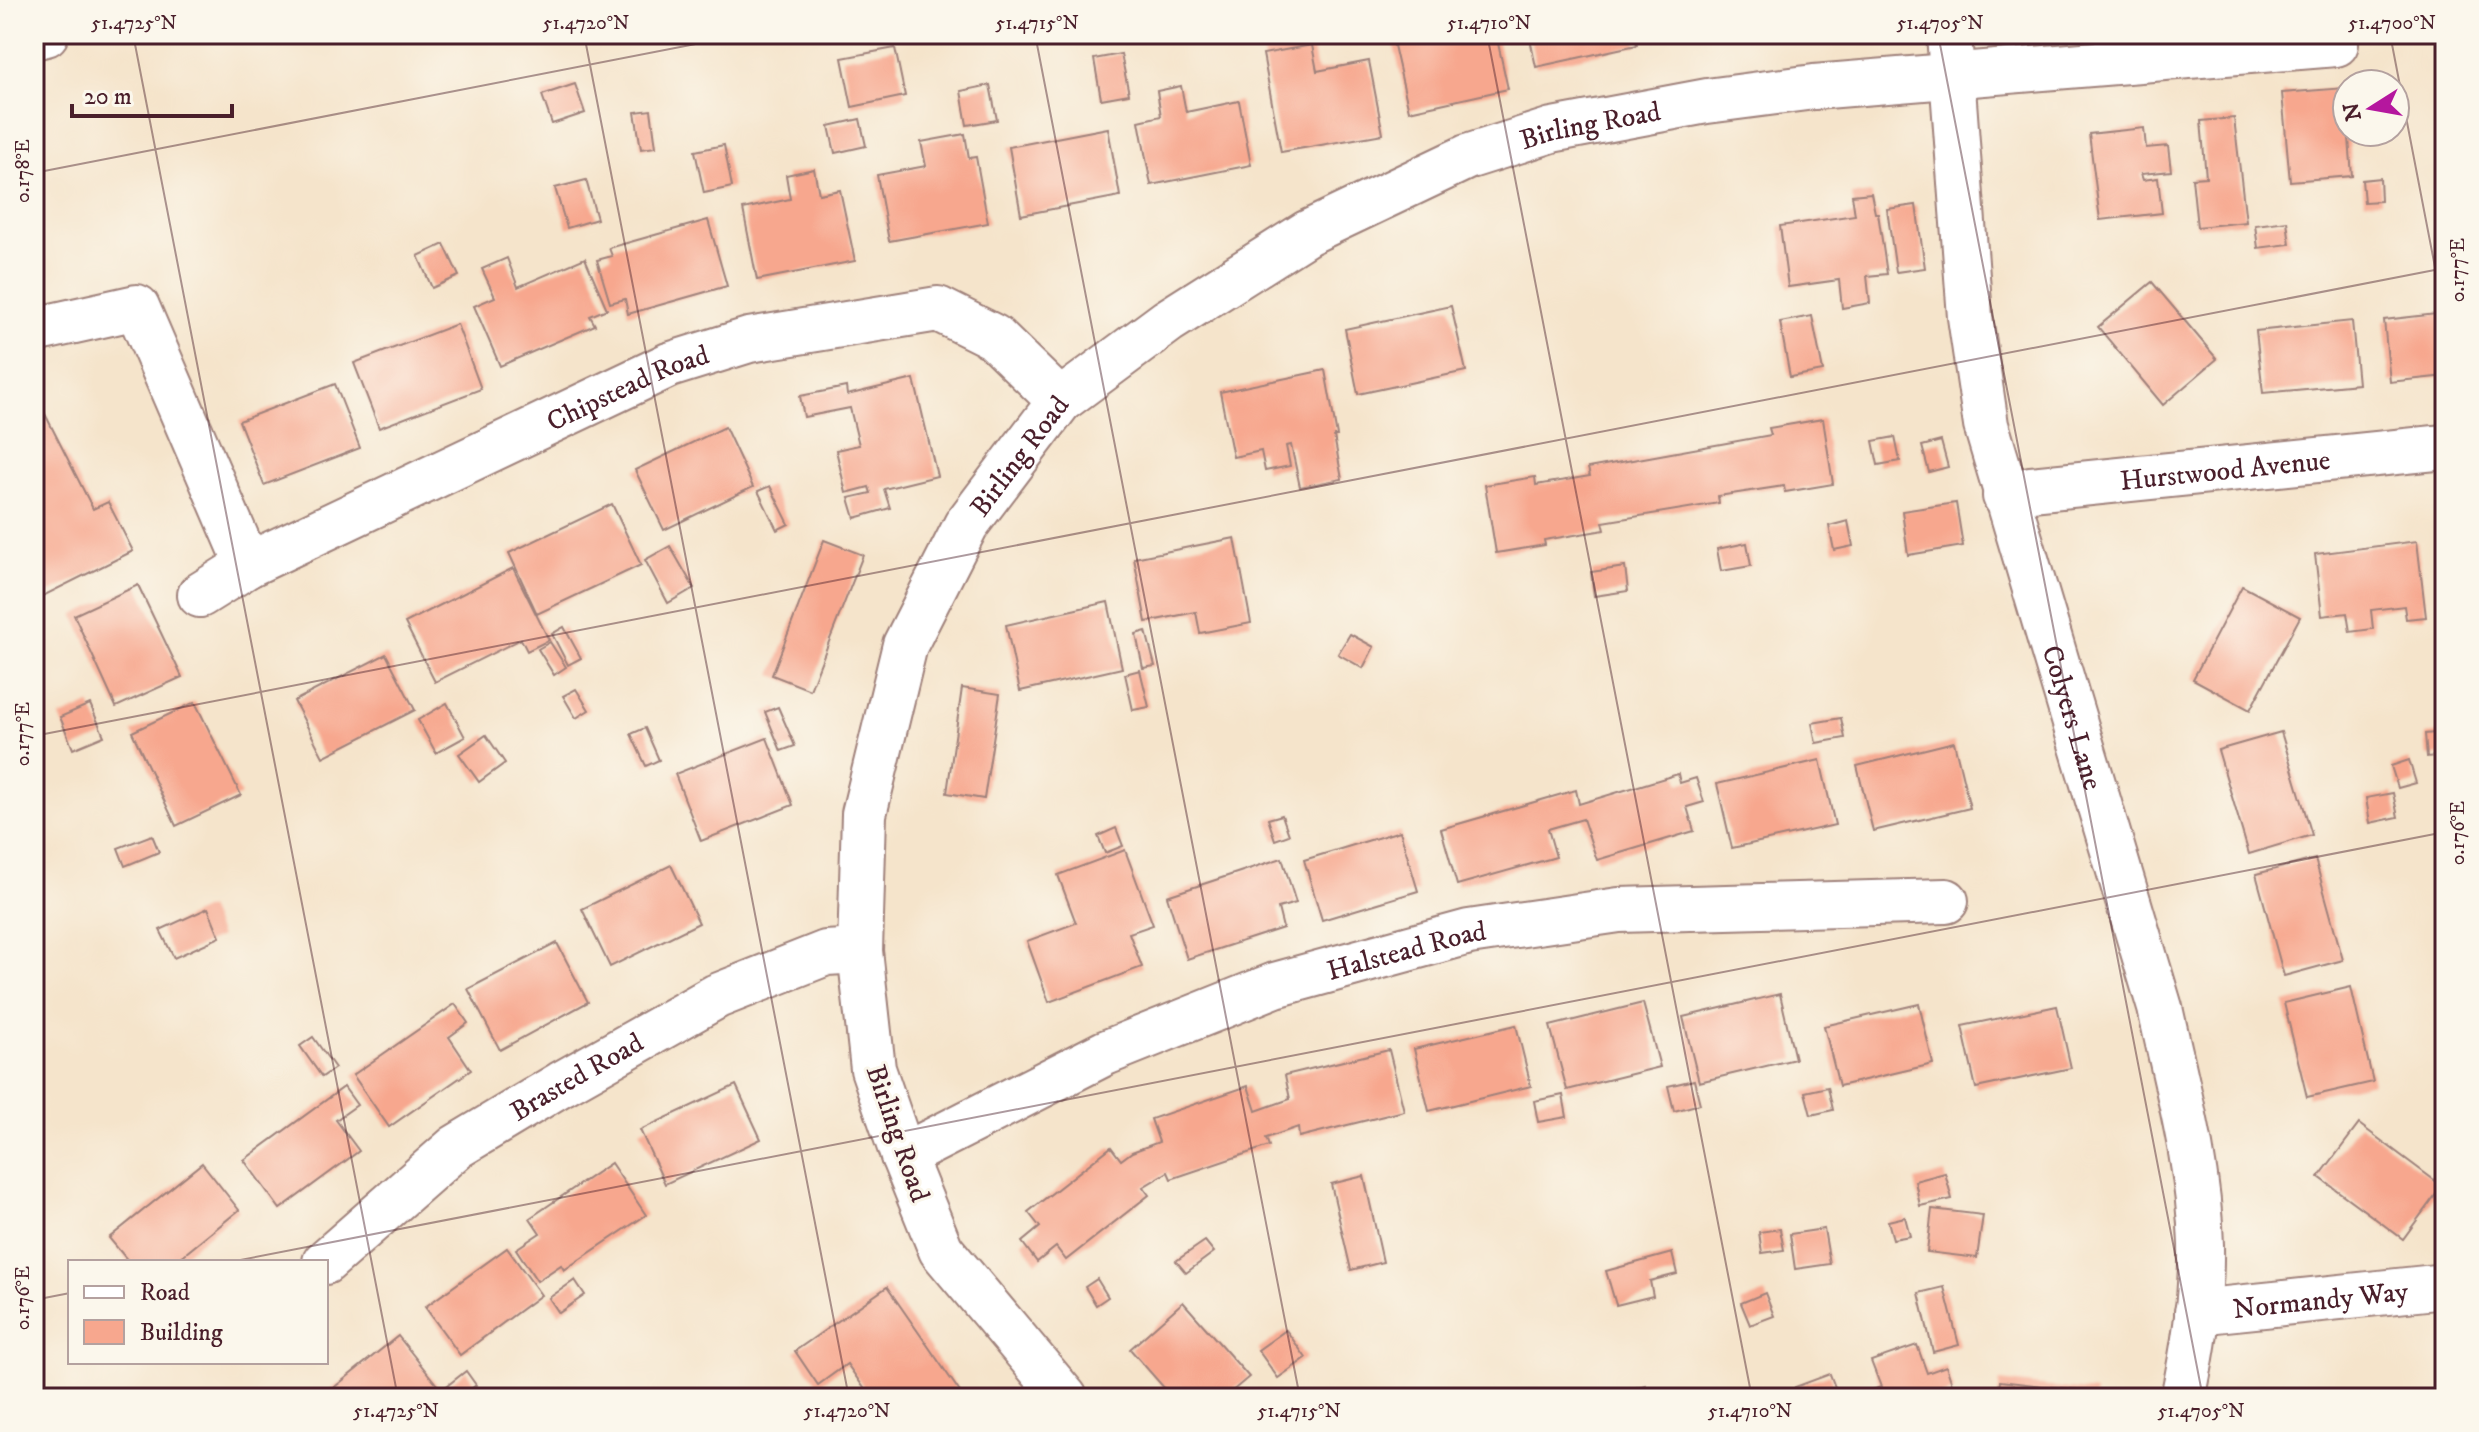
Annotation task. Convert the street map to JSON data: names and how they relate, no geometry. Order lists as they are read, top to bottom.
{
  "streets": {
    "street": [
      "Birling Road",
      "Chipstead Road",
      "Hurstwood Avenue",
      "Colyers Lane",
      "Halstead Road",
      "Brasted Road",
      "Normandy Way"
    ]
  },
  "crossings": [
    ["Birling Road", "Chipstead Road"],
    ["Birling Road", "Colyers Lane"],
    ["Birling Road", "Halstead Road"],
    ["Birling Road", "Brasted Road"],
    ["Hurstwood Avenue", "Colyers Lane"],
    ["Colyers Lane", "Normandy Way"]
  ],
  "legend": ["Road", "Building"],
  "scale_bar": "20 m",
  "north": "left",
  "coordinates": [
    "51.4725°N",
    "51.4720°N",
    "51.4715°N",
    "51.4710°N",
    "51.4705°N",
    "51.4700°N",
    "0.178°E",
    "0.177°E",
    "0.176°E"
  ]
}
